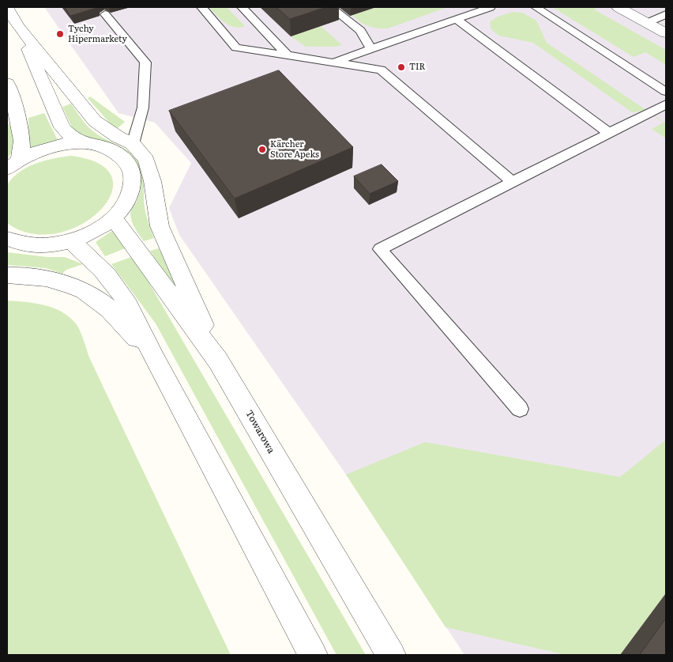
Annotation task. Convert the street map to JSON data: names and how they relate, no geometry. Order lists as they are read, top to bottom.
{
  "streets": {
    "street": ["Towarowa"]
  },
  "places": ["Tychy Hipermarkety", "TIR", "Kärcher Store Apeks"]
}
